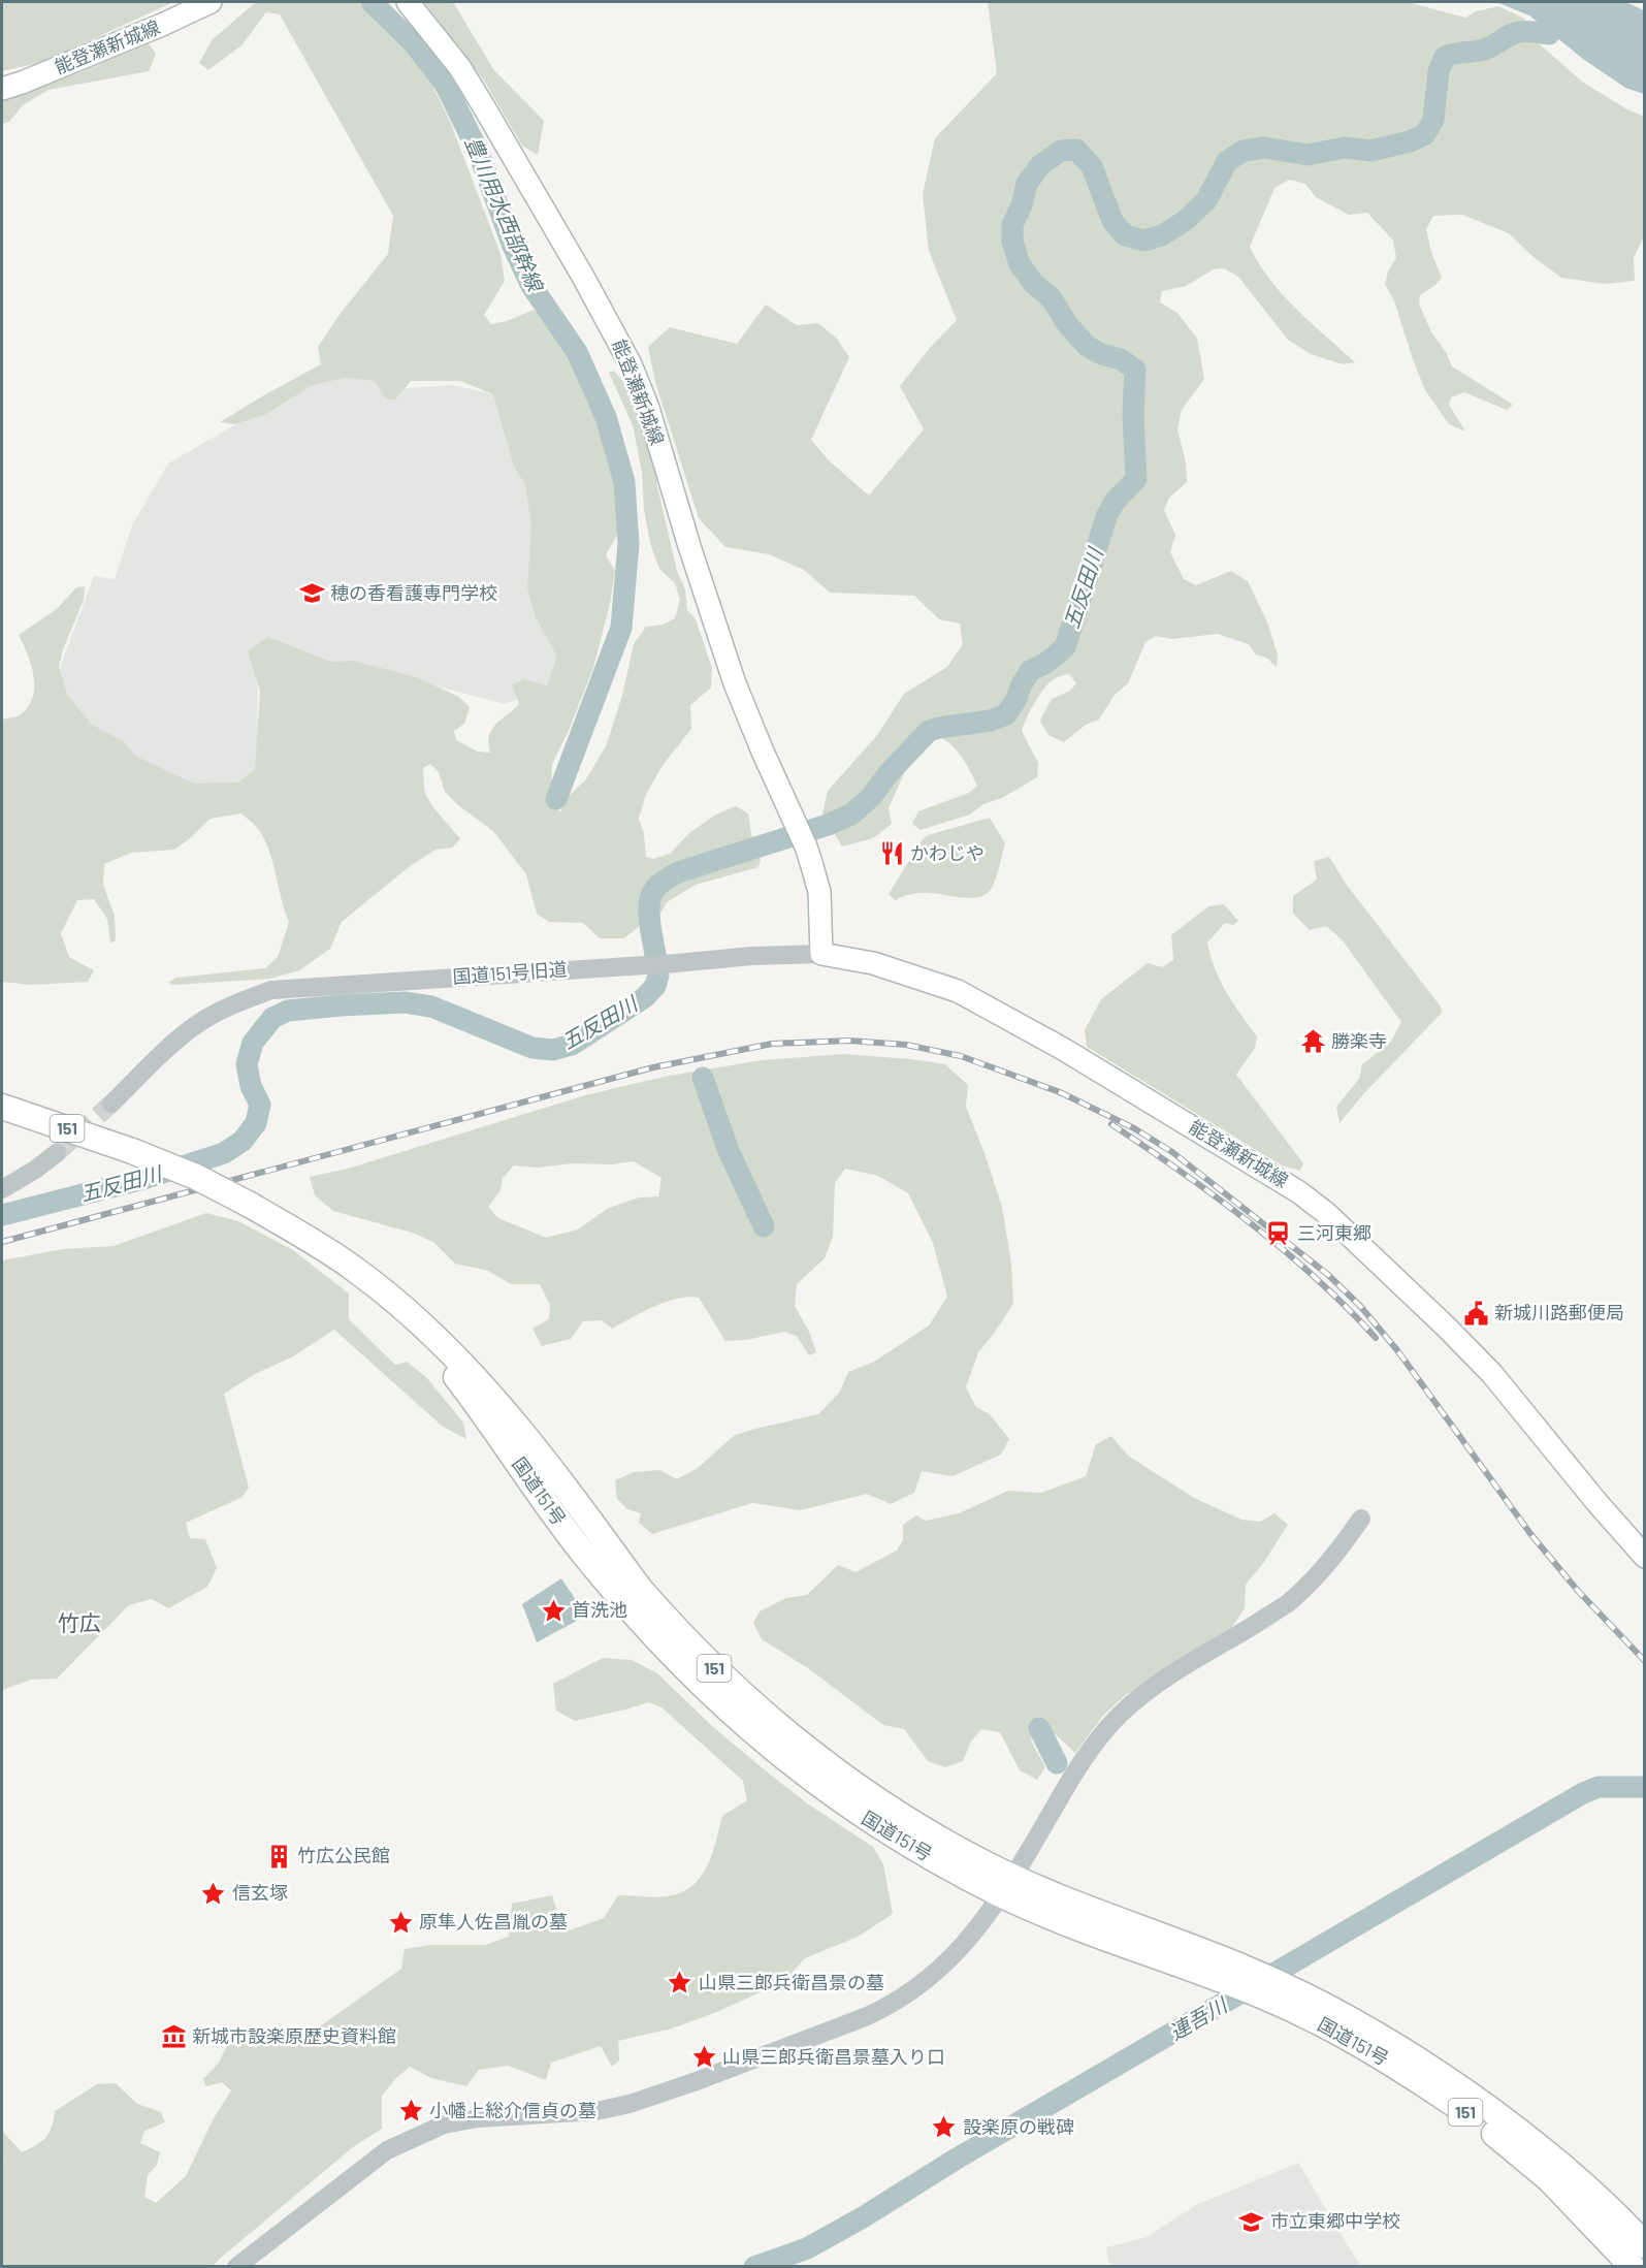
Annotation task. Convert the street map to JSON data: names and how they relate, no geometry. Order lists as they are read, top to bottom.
{
  "streets": {
    "highway": ["151", "国道151号"],
    "main road": ["能登瀬新城線"],
    "street": ["国道151号旧道"]
  },
  "crossings": [
    ["能登瀬新城線", "国道151号旧道"]
  ],
  "districts": ["竹広"],
  "water": ["豊川用水西部幹線", "五反田川", "連吾川"],
  "places": {
    "school or university": ["穂の香看護専門学校", "市立東郷中学校"],
    "restaurant": ["かわじや"],
    "temple": ["勝楽寺"],
    "station": ["三河東郷"],
    "public building": ["新城川路郵便局"],
    "place": [
      "首洗池",
      "信玄塚",
      "原隼人佐昌胤の墓",
      "山県三郎兵衛昌景の墓",
      "山県三郎兵衛昌景墓入り口",
      "小幡上総介信貞の墓",
      "設楽原の戦碑"
    ],
    "building": ["竹広公民館"],
    "museum": ["新城市設楽原歴史資料館"]
  }
}
